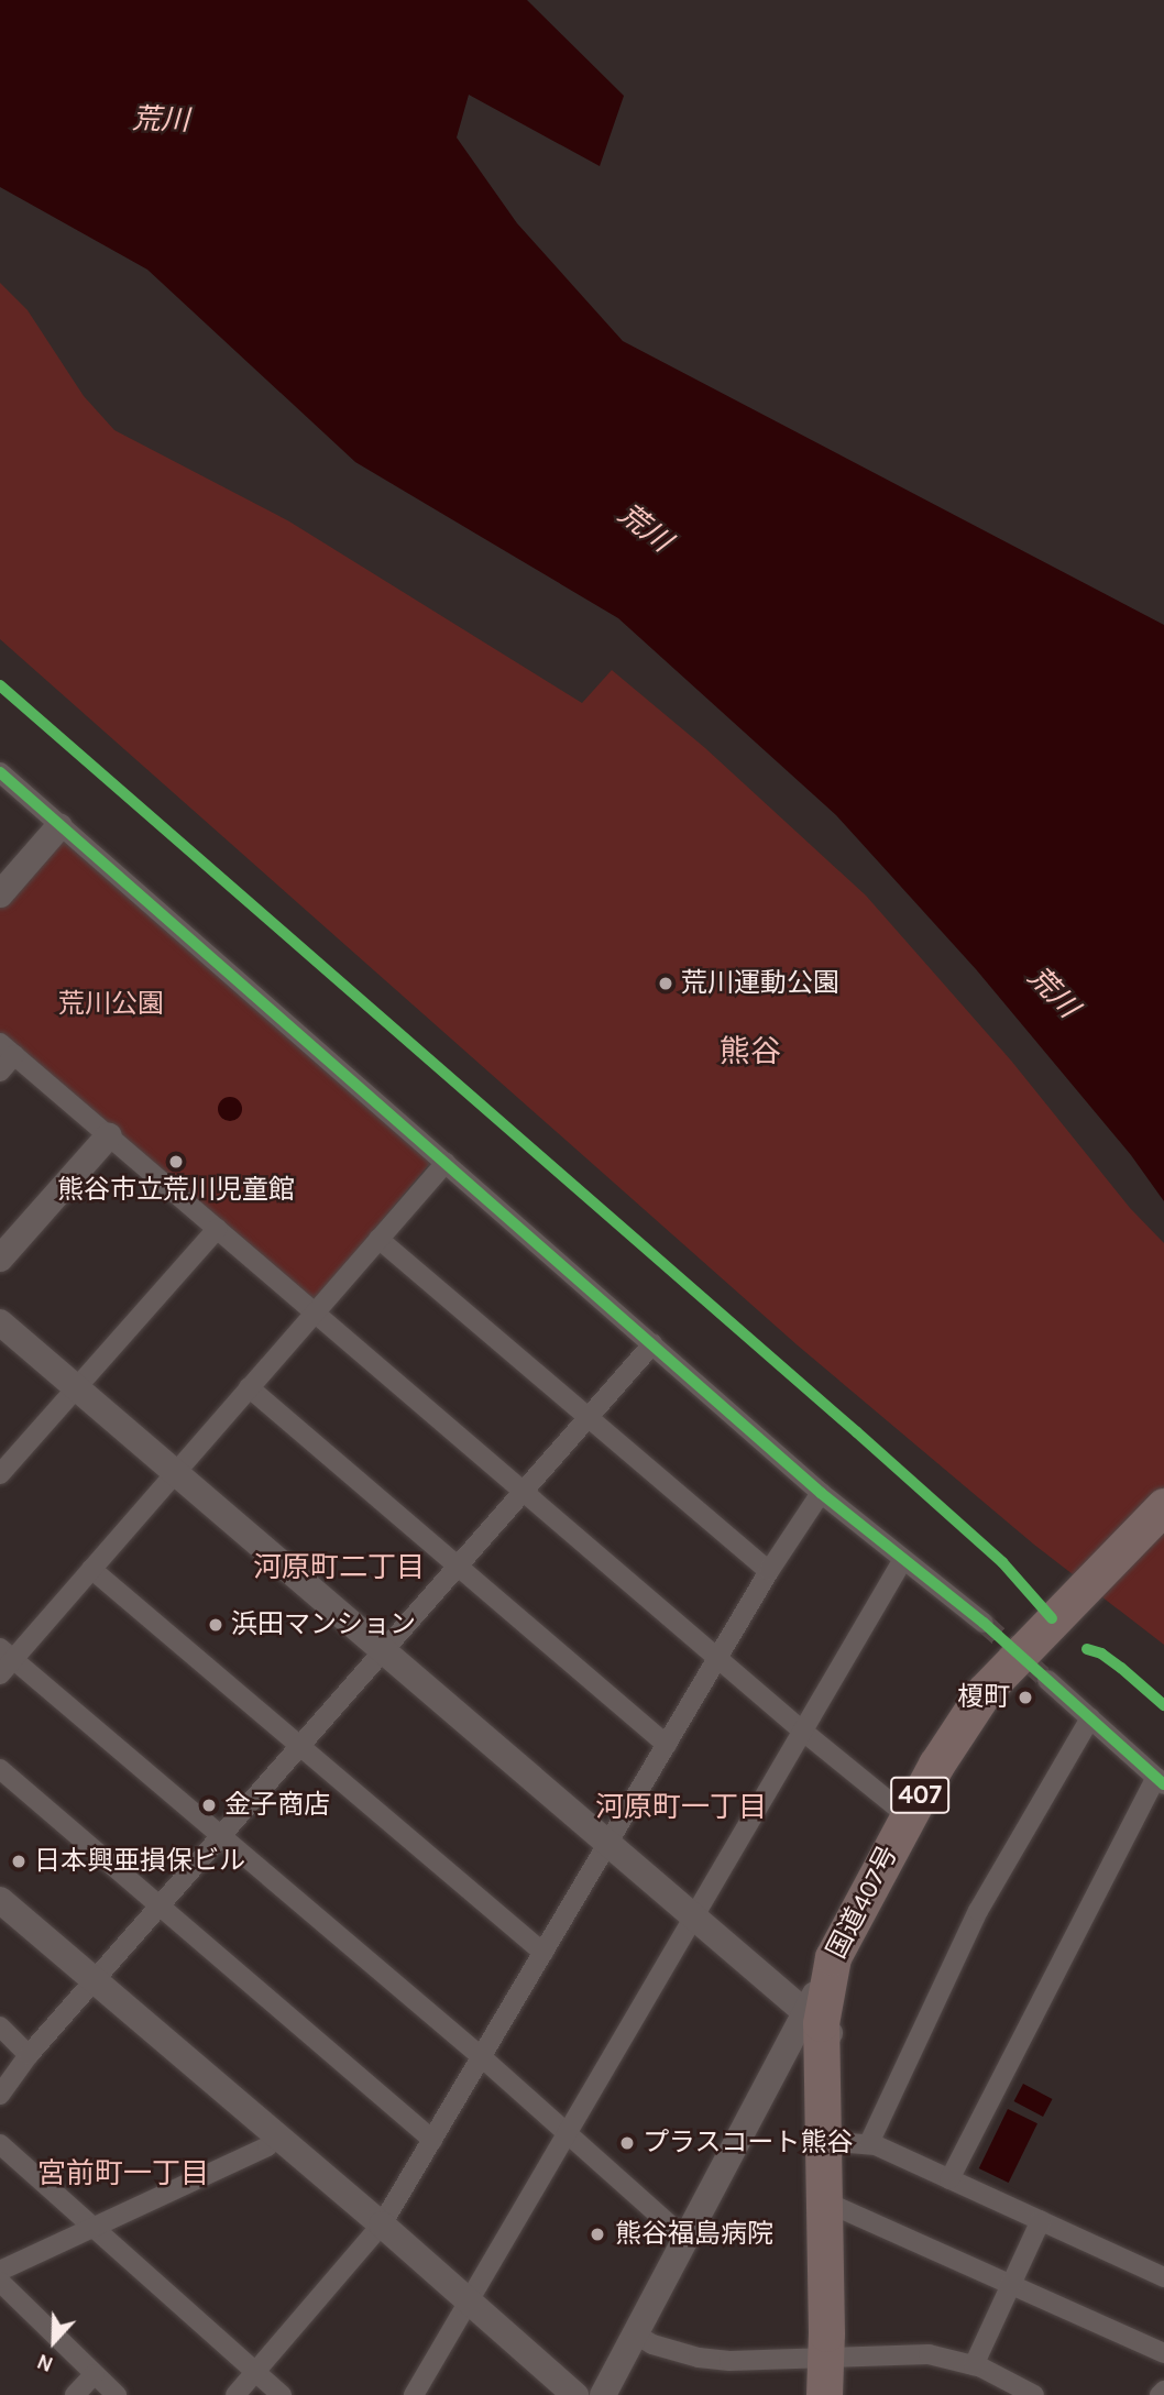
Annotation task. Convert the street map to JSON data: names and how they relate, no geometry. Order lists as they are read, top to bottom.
{
  "streets": {
    "highway": ["407"]
  },
  "districts": [
    "熊谷",
    "河原町二丁目",
    "河原町一丁目",
    "宮前町一丁目"
  ],
  "water": ["荒川"],
  "parks": ["荒川公園"],
  "places": [
    "荒川運動公園",
    "熊谷市立荒川児童館",
    "浜田マンション",
    "榎町",
    "金子商店",
    "日本興亜損保ビル",
    "プラスコート熊谷",
    "熊谷福島病院"
  ],
  "north": "bottom"
}
